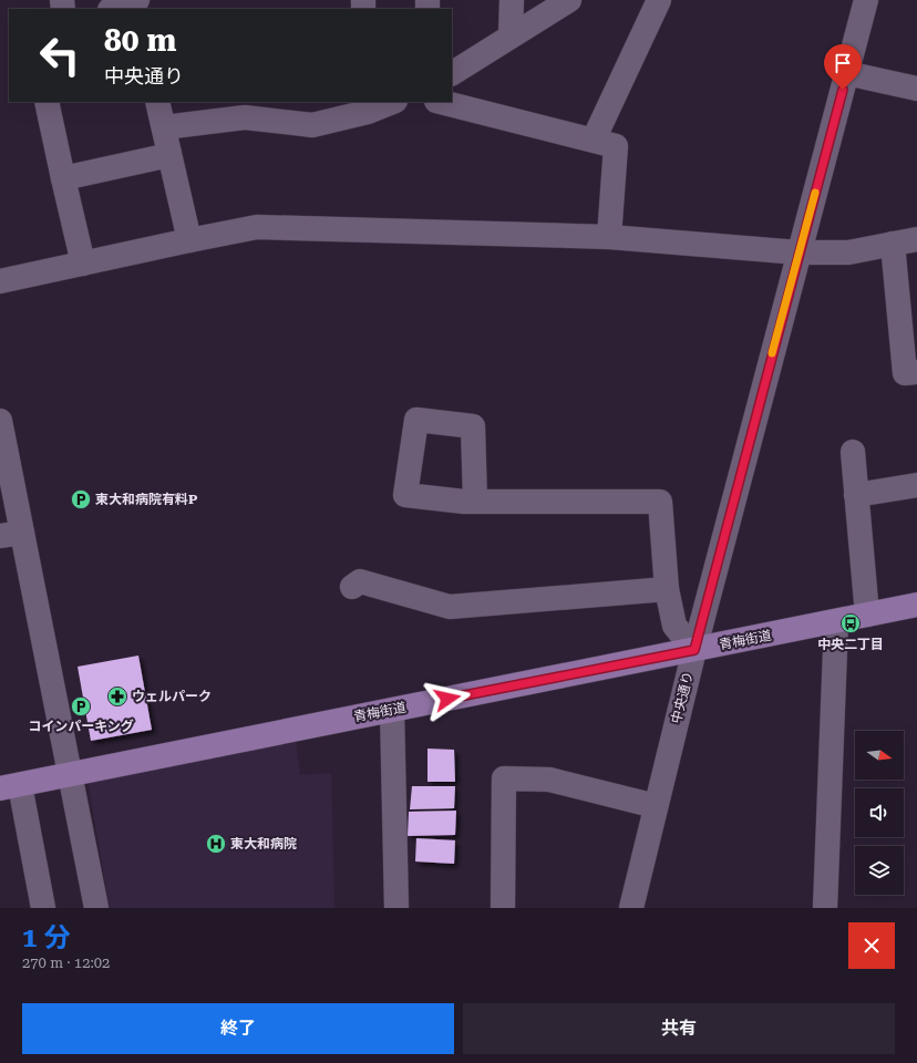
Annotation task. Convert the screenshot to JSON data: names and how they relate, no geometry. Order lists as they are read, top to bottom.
{
  "streets": {
    "main road": ["青梅街道"],
    "street": ["中央通り"]
  },
  "crossings": [
    ["青梅街道", "中央通り"]
  ],
  "places": {
    "parking": ["東大和病院有料P", "コインパーキング"],
    "bus stop": ["中央二丁目"],
    "pharmacy": ["ウェルパーク"],
    "hospital": ["東大和病院"]
  },
  "north": "right",
  "page": {
    "turn": ["80 m", "中央通り"],
    "heading": ["1 分", "270 m · 12:02"],
    "buttons": ["終了", "共有"]
  }
}
